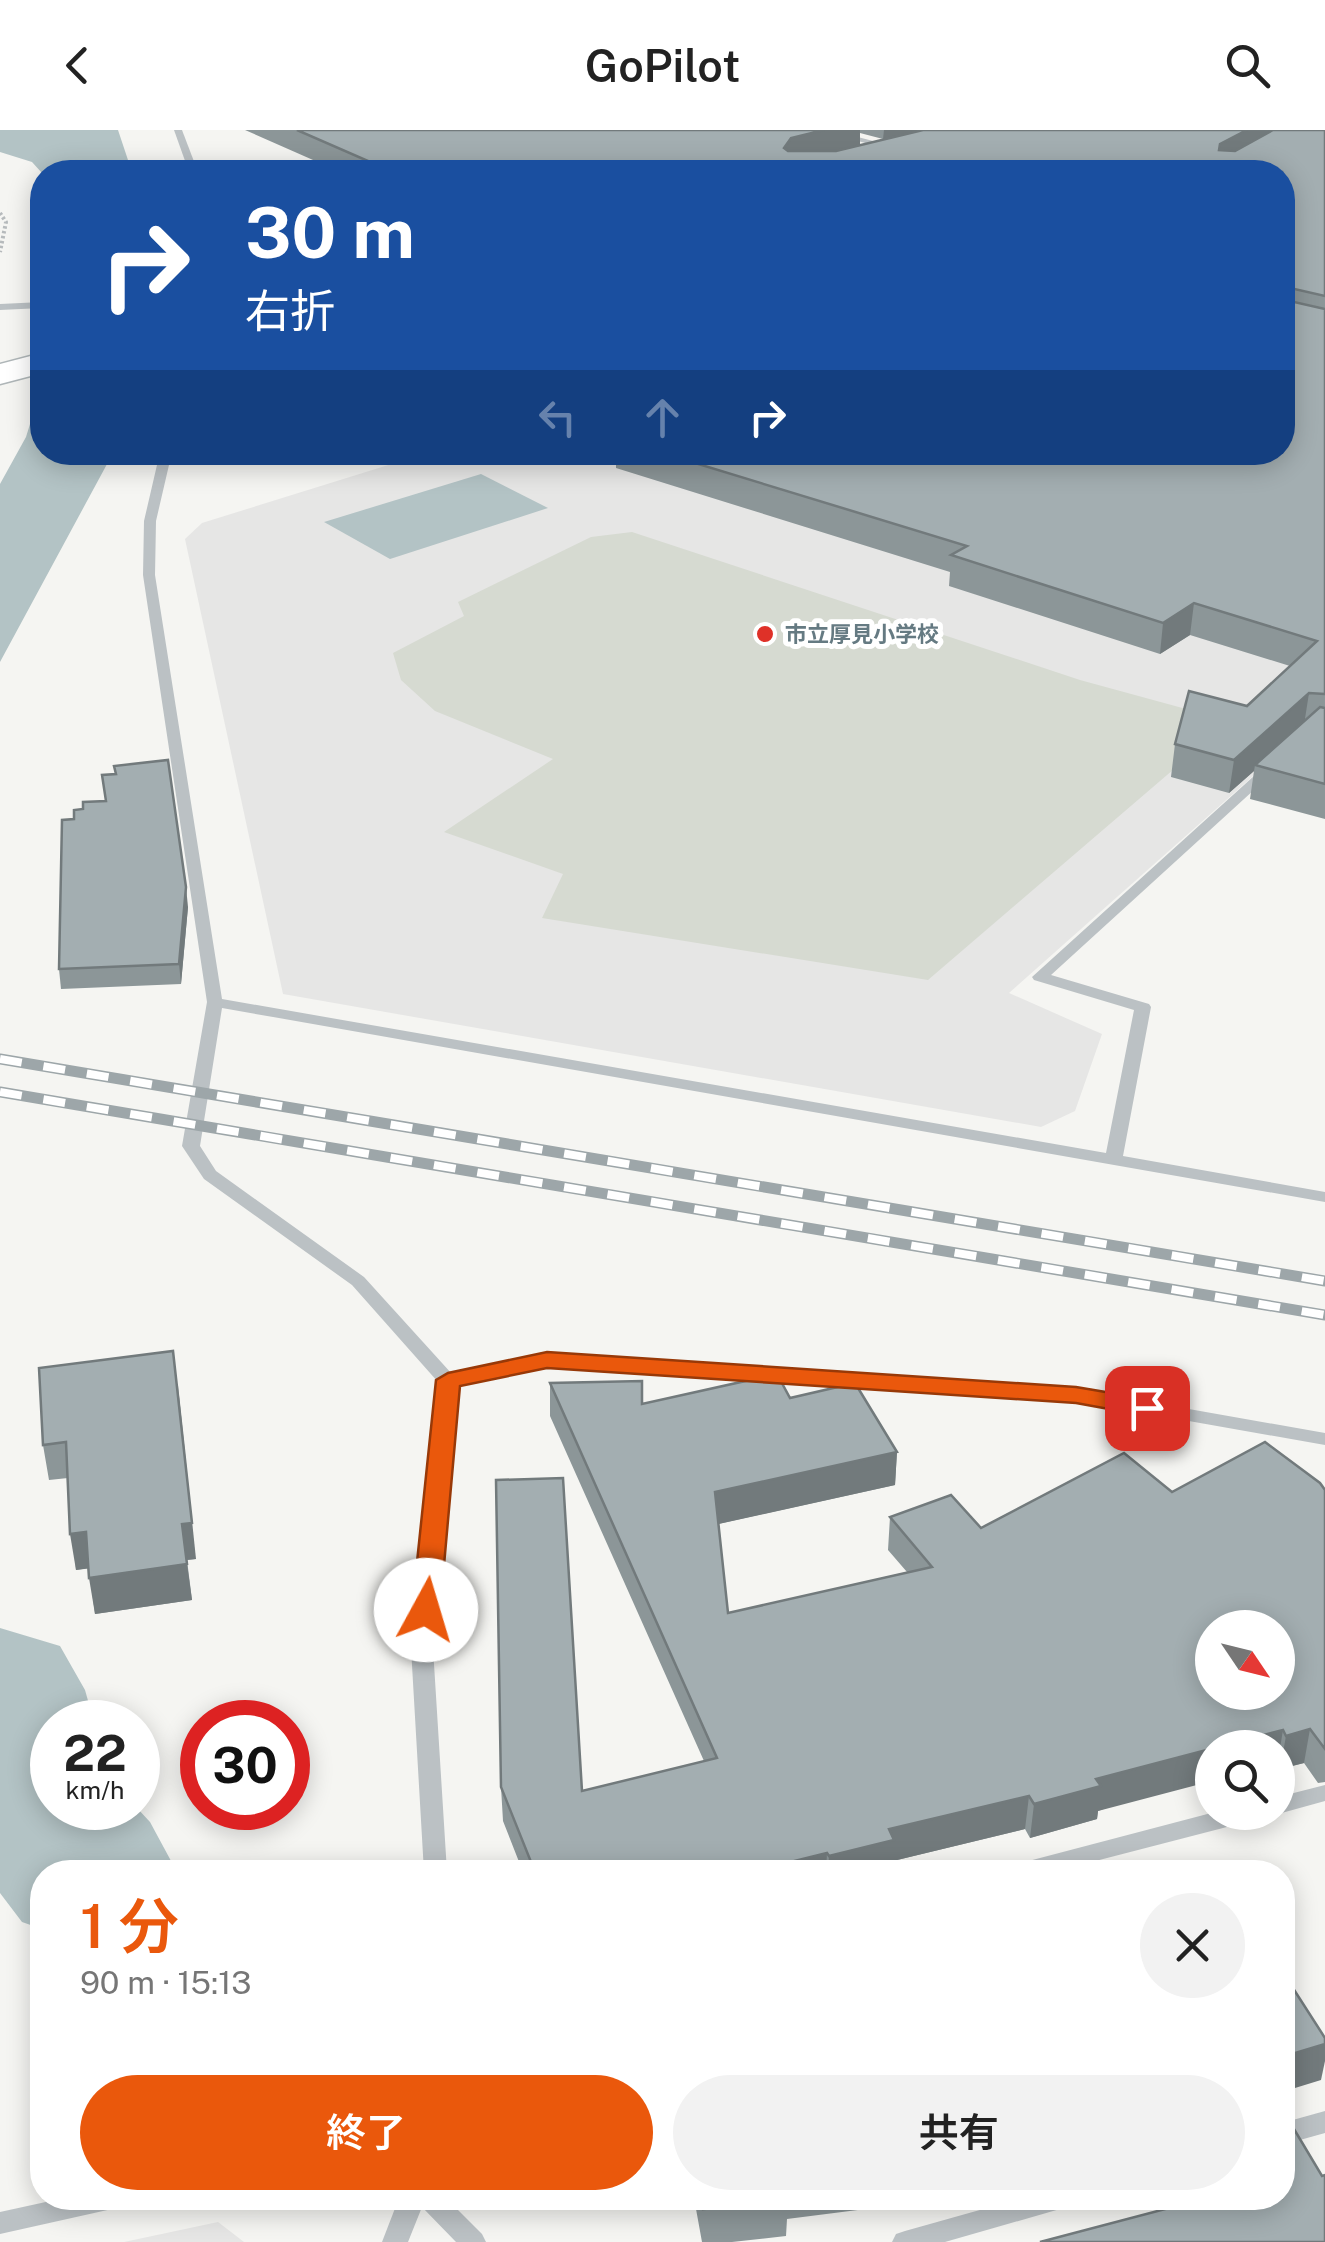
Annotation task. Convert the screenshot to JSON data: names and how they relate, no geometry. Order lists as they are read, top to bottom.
{
  "places": ["市立厚見小学校"],
  "north": "bottom right",
  "page": {
    "header": "GoPilot",
    "turn": ["30 m", "右折"],
    "speed": "22 km/h",
    "limit": "30",
    "heading": ["1 分", "90 m · 15:13"],
    "buttons": ["終了", "共有"]
  }
}
